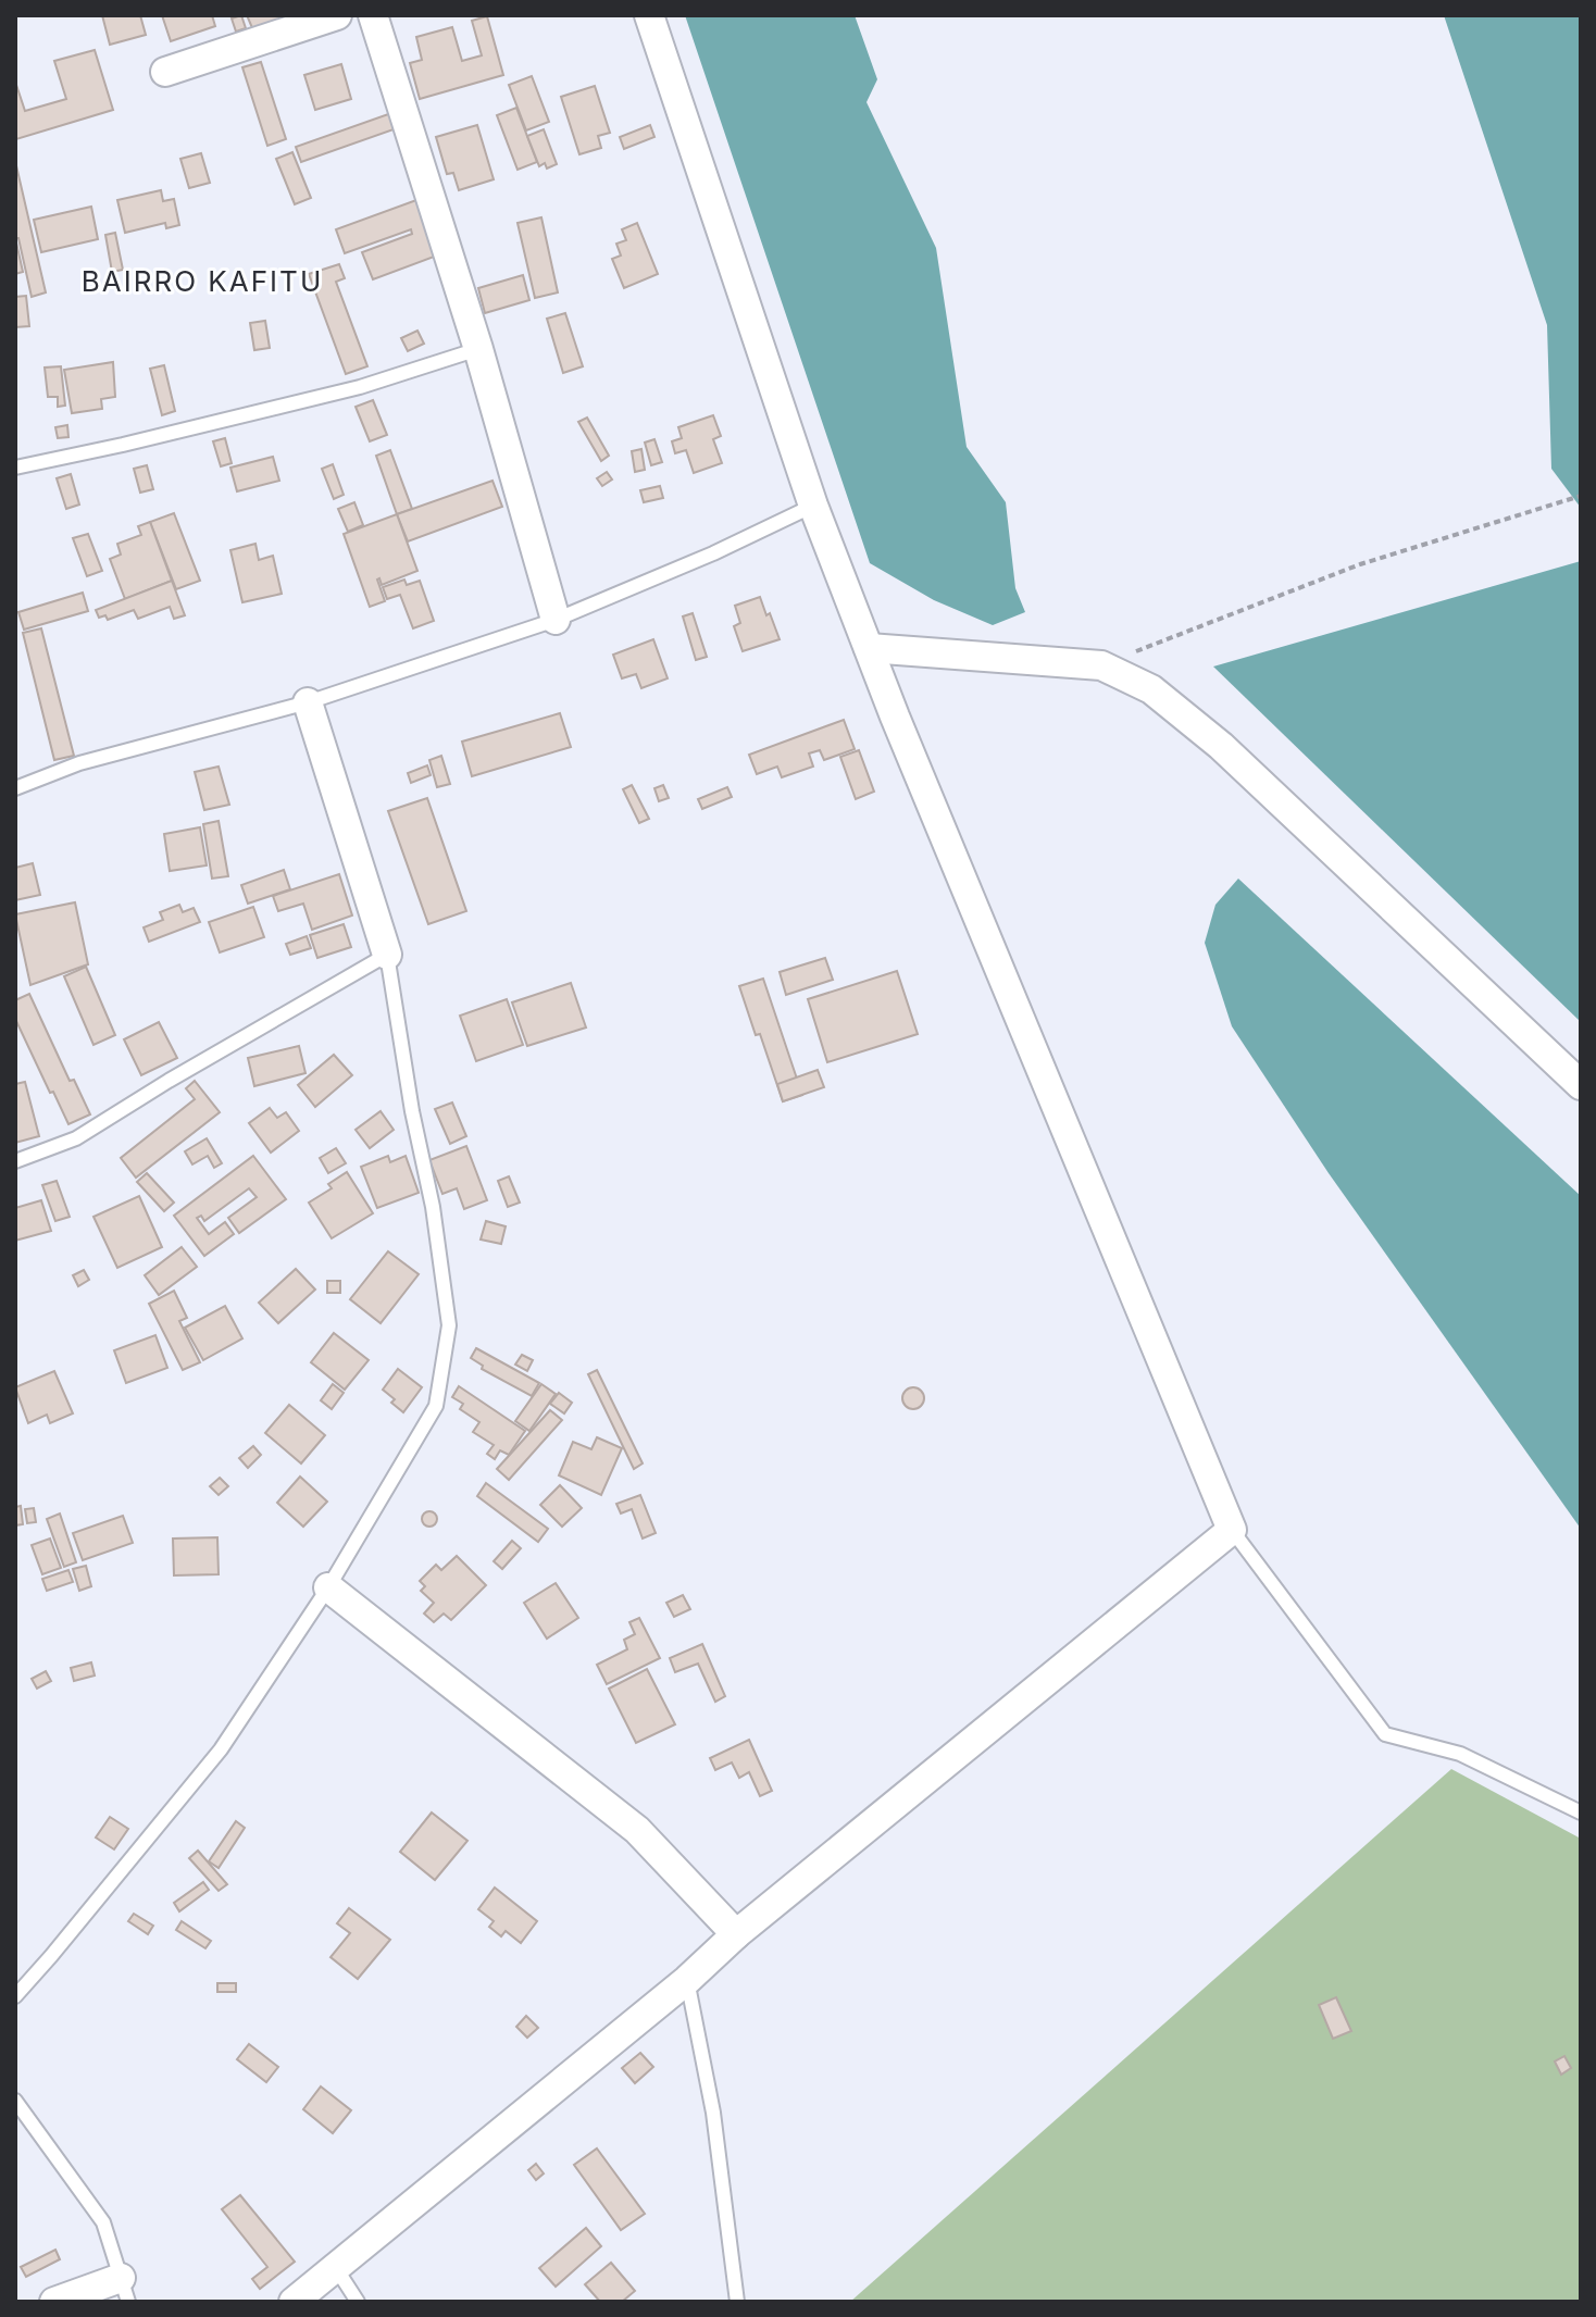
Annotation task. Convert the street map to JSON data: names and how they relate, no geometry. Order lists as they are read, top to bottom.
{
  "districts": ["BAIRRO KAFITU"]
}
